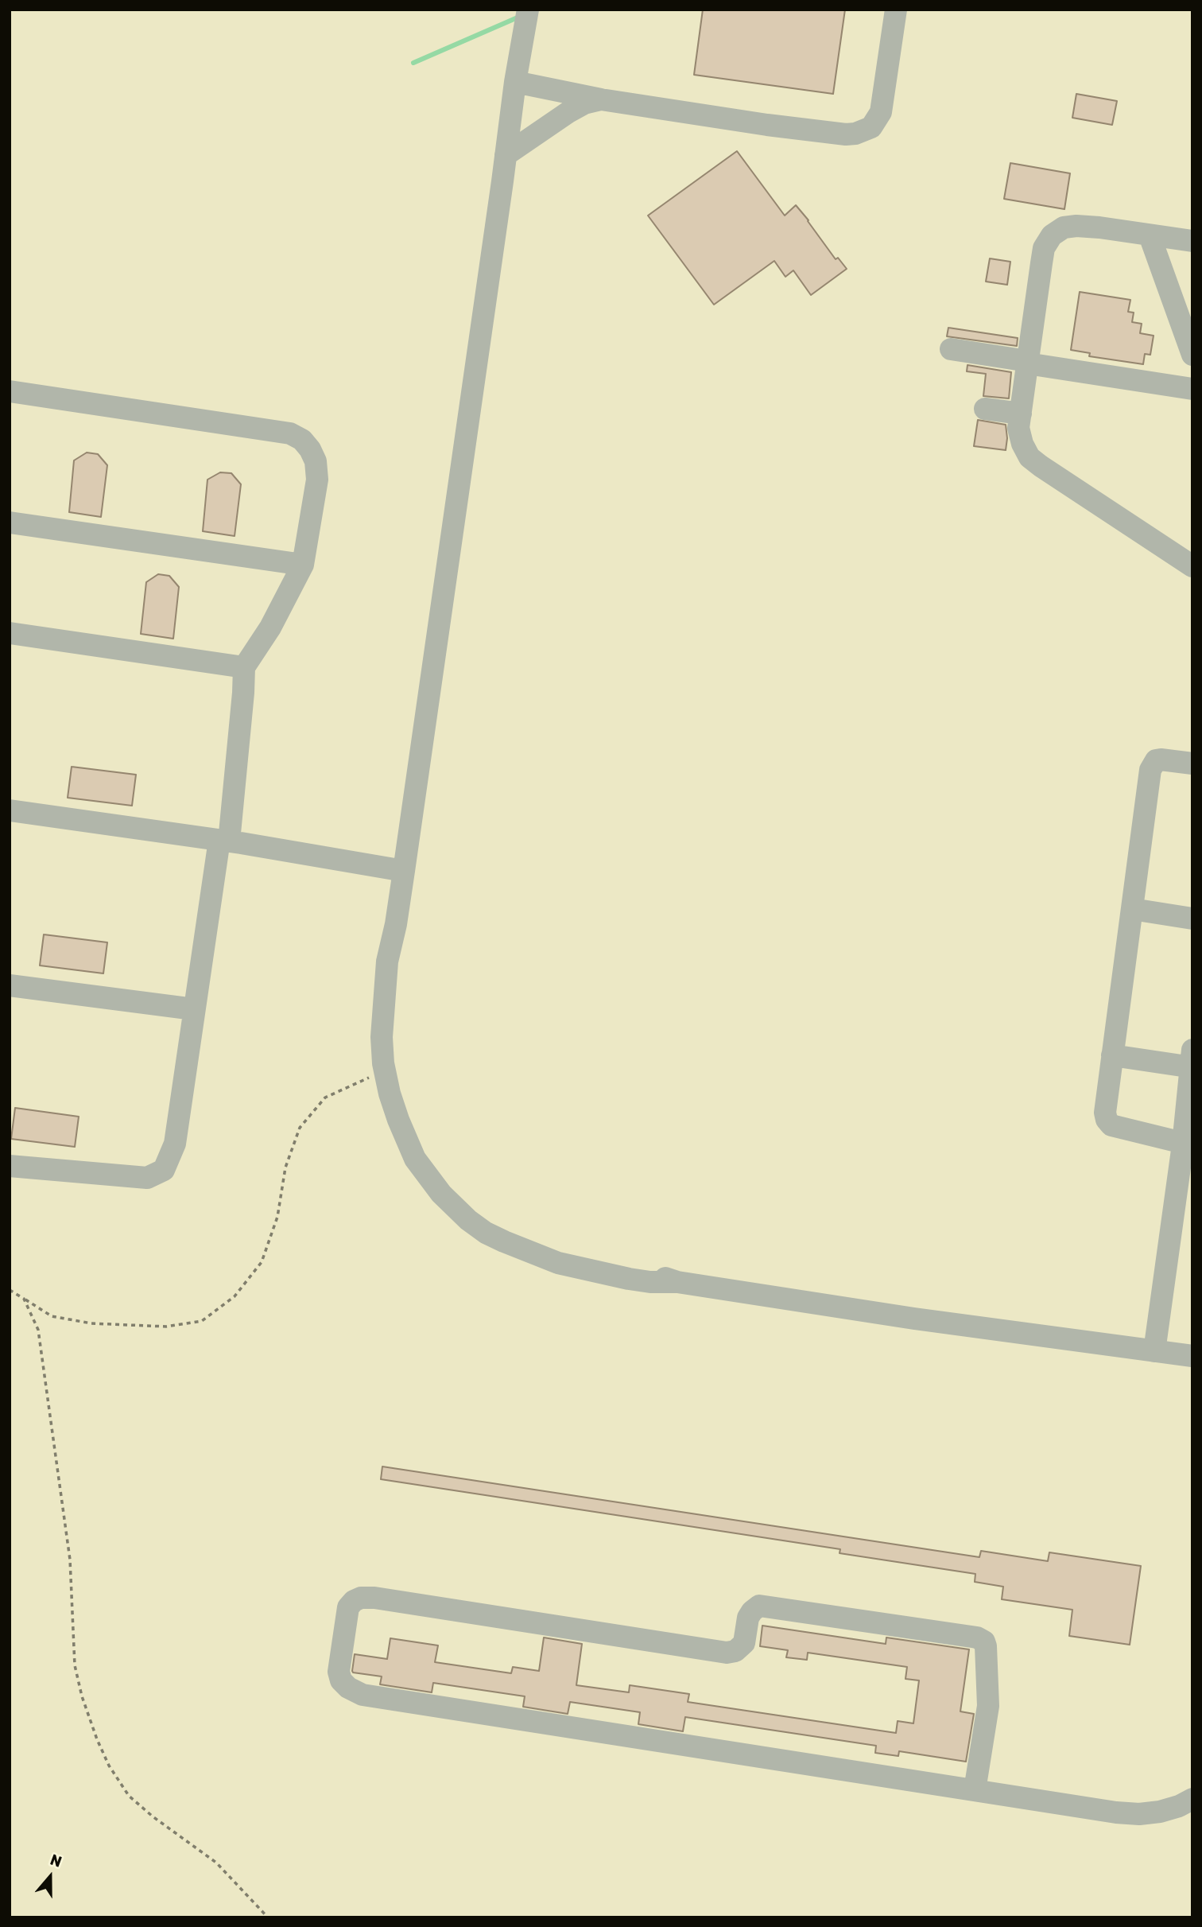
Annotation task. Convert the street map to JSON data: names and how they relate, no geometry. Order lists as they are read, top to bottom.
{
  "north": "top"
}
